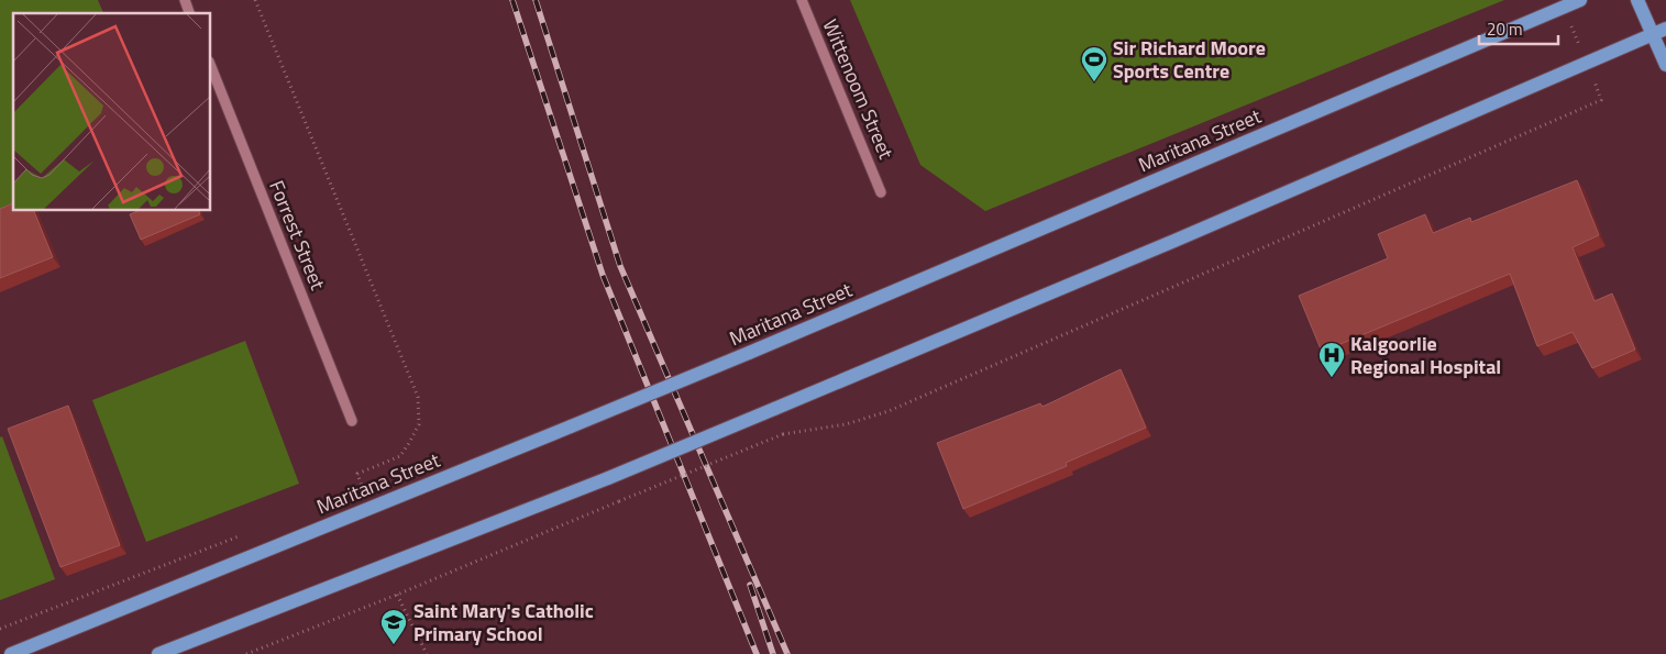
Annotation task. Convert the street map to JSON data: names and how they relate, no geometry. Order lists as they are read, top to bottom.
{
  "streets": {
    "main road": ["Maritana Street"],
    "street": ["Wittenoom Street", "Forrest Street"]
  },
  "places": {
    "sports": ["Sir Richard Moore Sports Centre"],
    "hospital": ["Kalgoorlie Regional Hospital"],
    "school or university": ["Saint Mary's Catholic Primary School"]
  },
  "scale_bar": "20 m"
}
